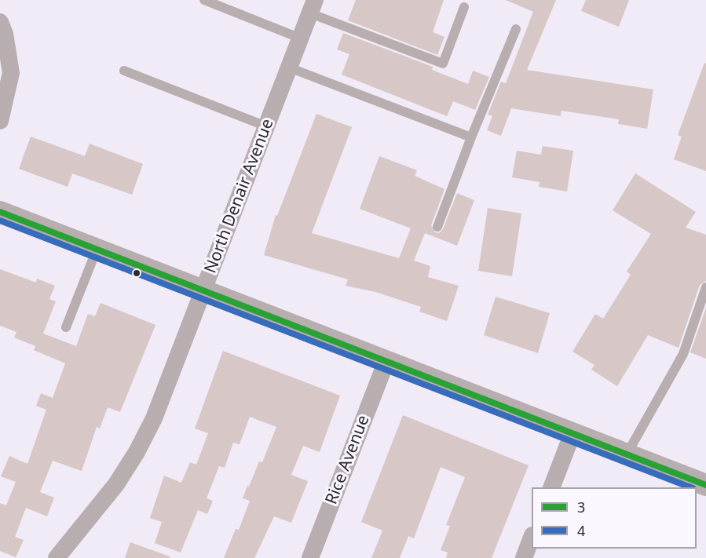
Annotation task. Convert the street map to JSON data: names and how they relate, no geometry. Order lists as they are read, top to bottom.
{
  "streets": {
    "street": ["North Denair Avenue", "Rice Avenue"]
  },
  "lines": ["transit line 3", "transit line 4"],
  "legend": ["3", "4"]
}
